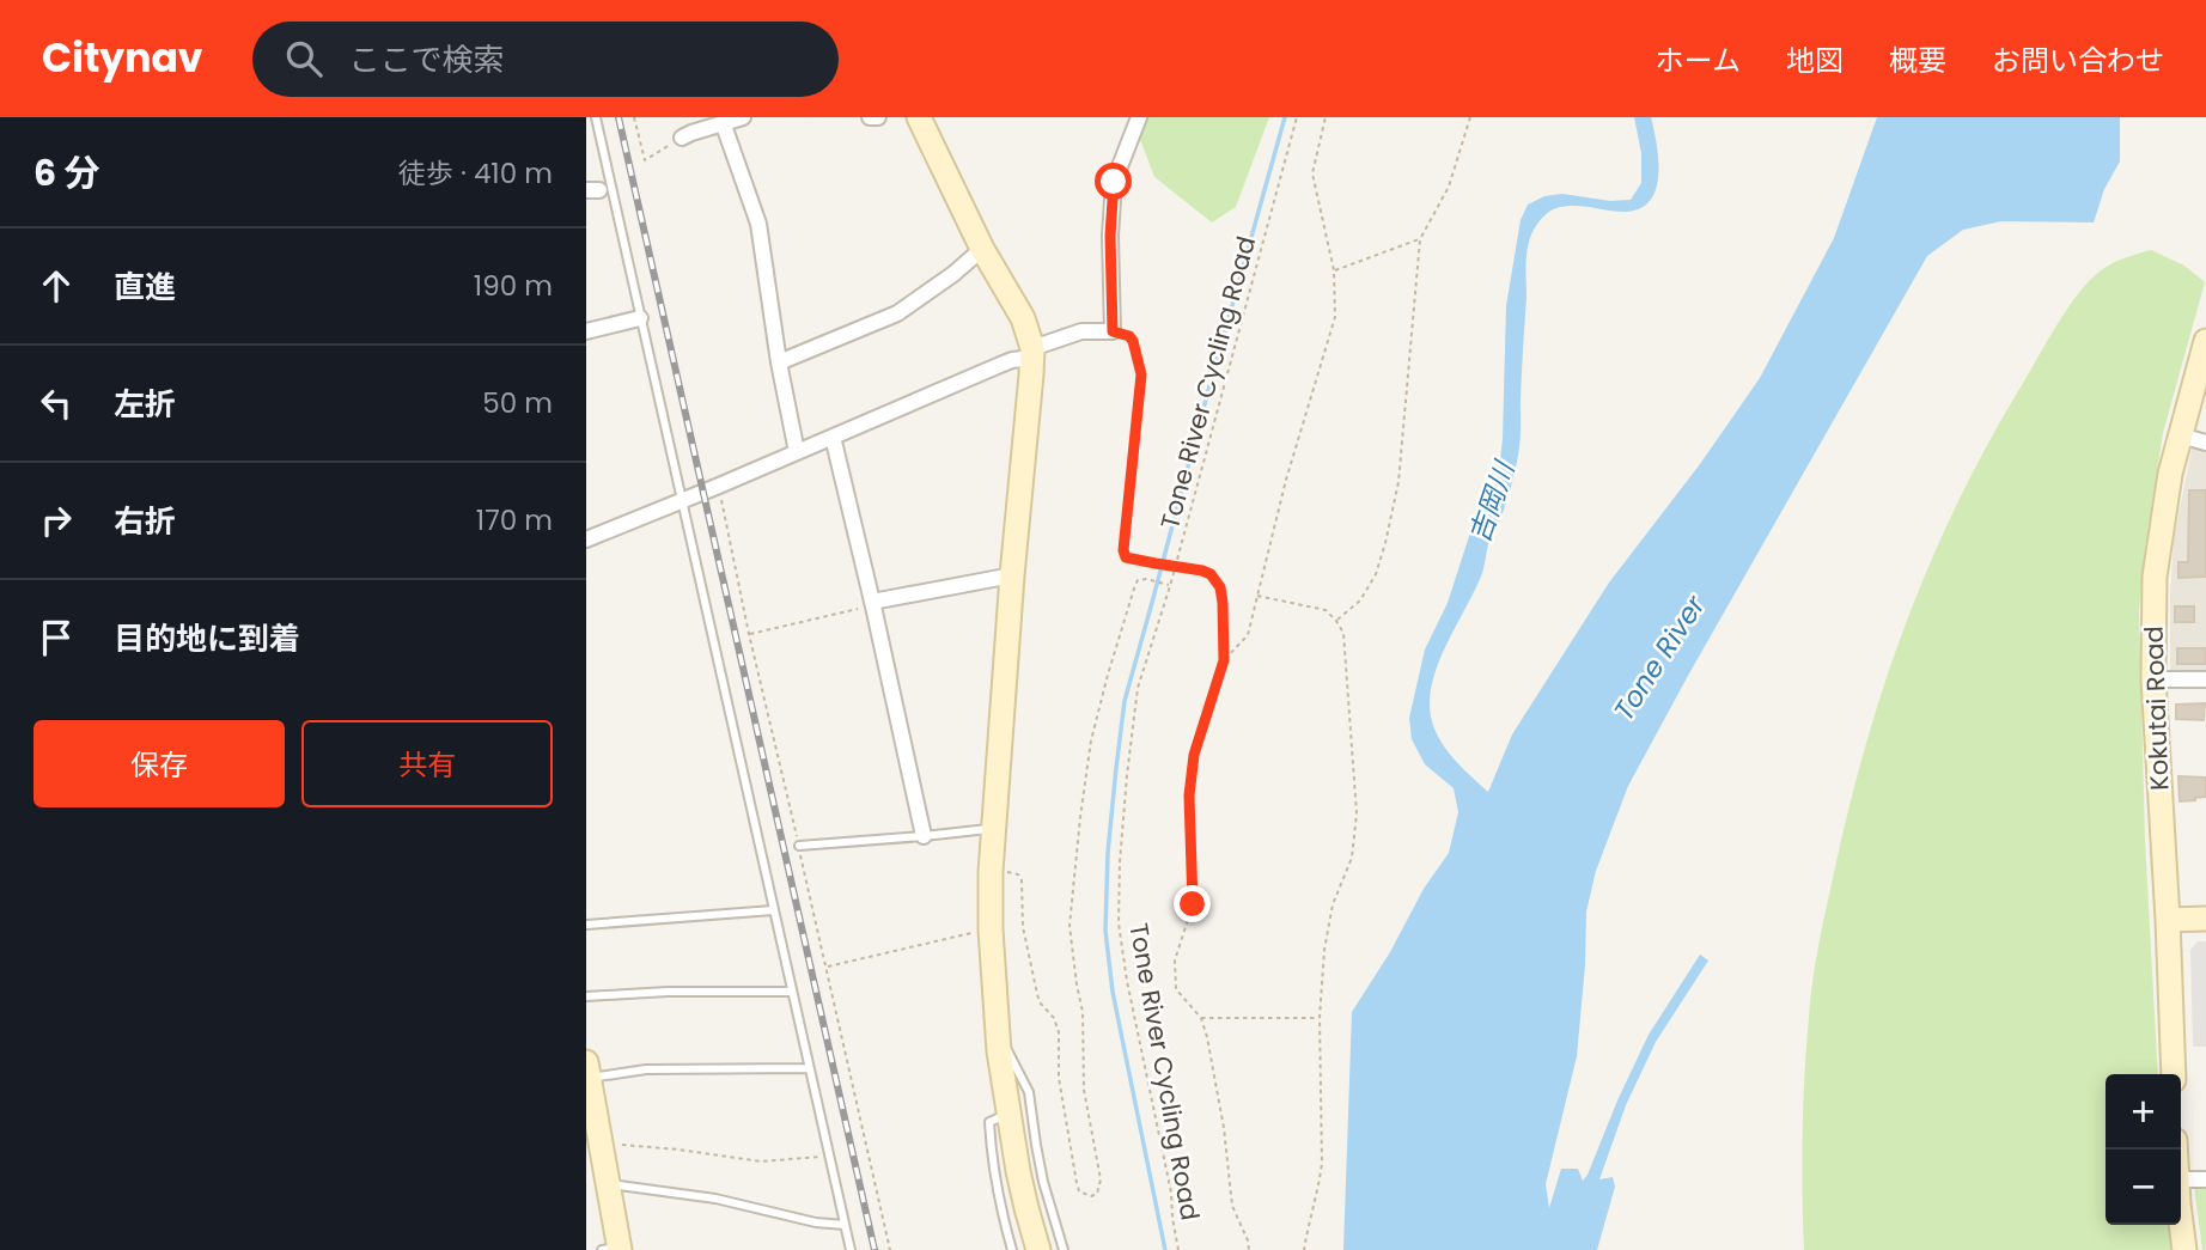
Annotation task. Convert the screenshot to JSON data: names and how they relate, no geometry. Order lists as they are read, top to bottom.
{
  "streets": {
    "street": ["Kokutai Road"],
    "path": ["Tone River Cycling Road"]
  },
  "water": ["吉岡川", "Tone River"],
  "page": {
    "header": "Citynav",
    "search": "ここで検索",
    "nav": [
      "ホーム",
      "地図",
      "概要",
      "お問い合わせ"
    ],
    "heading": ["6 分", "徒歩 · 410 m"],
    "list": [
      ["直進", "190 m"],
      ["左折", "50 m"],
      ["右折", "170 m"],
      "目的地に到着"
    ],
    "buttons": ["保存", "共有"],
    "map_buttons": ["+", "−"]
  }
}
